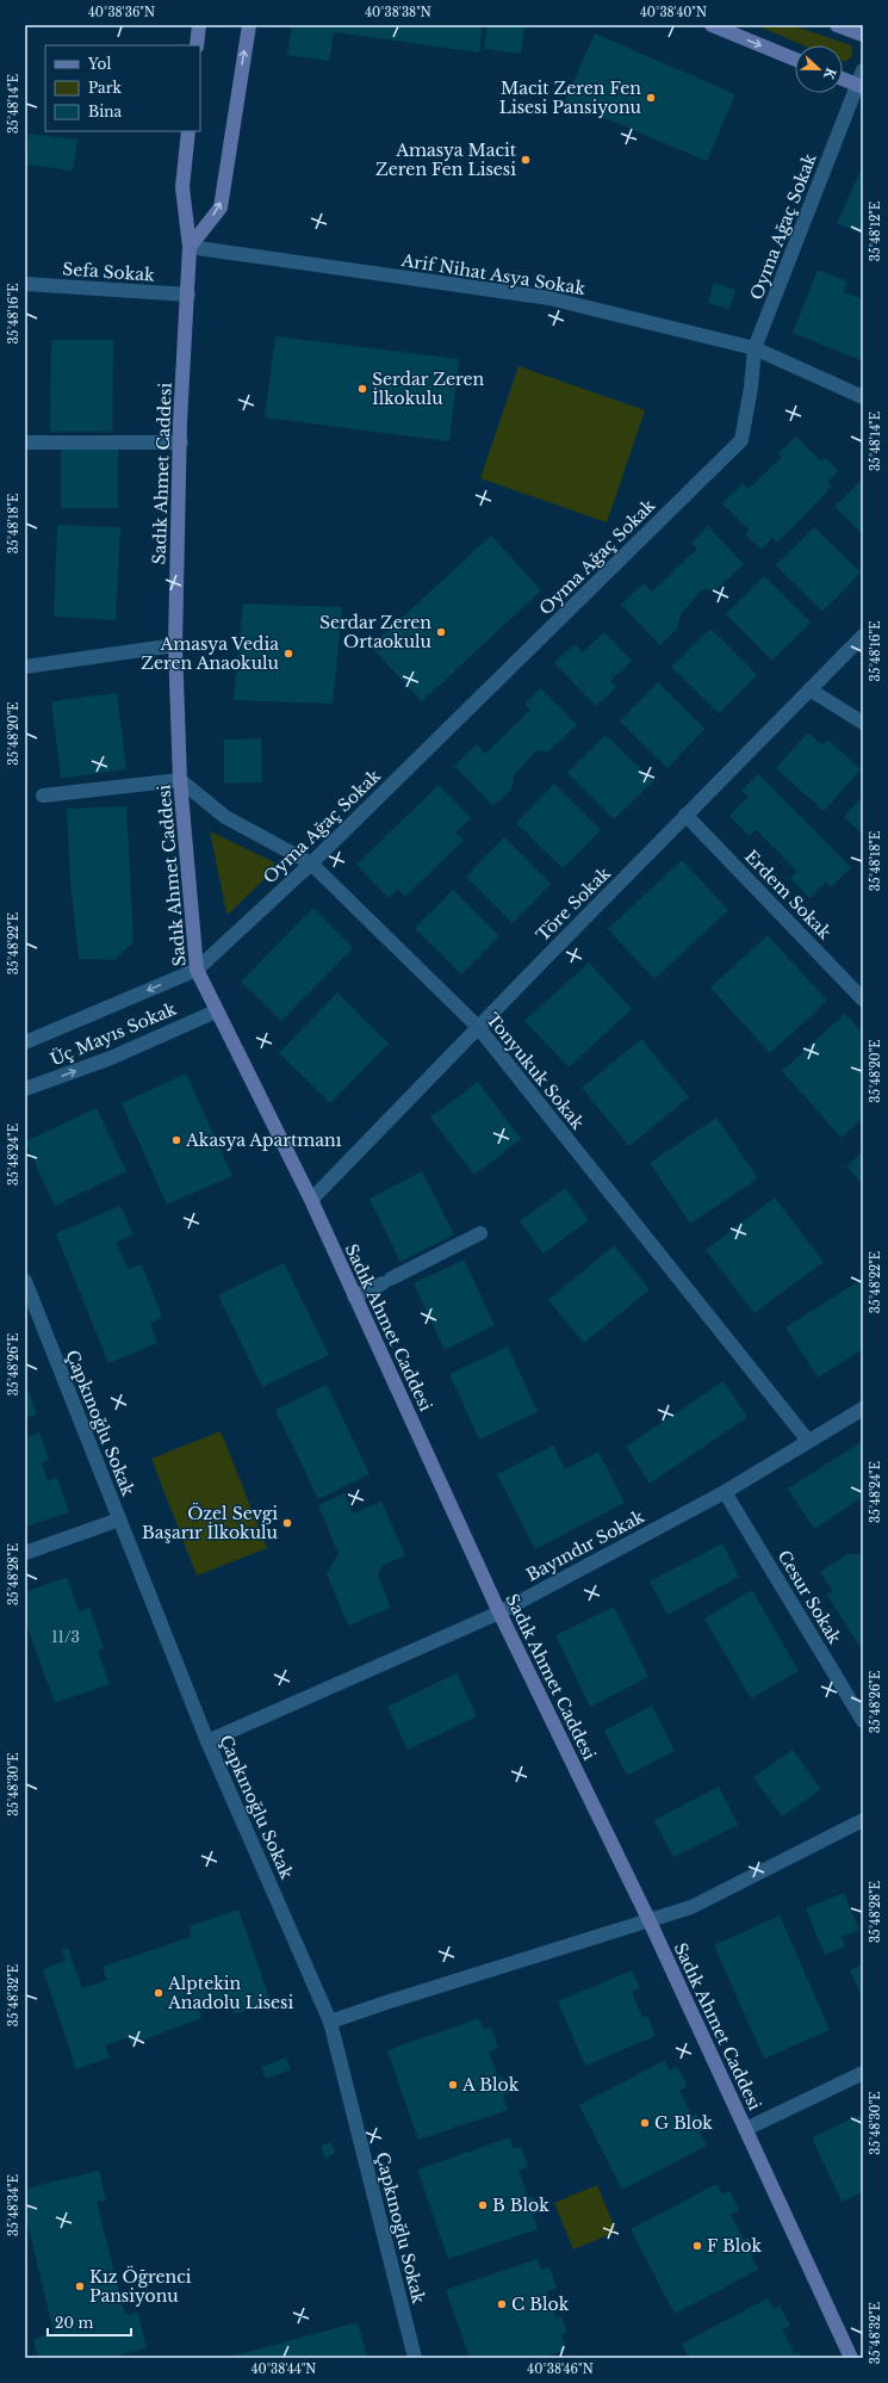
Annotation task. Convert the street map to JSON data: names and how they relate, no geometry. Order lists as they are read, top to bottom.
{
  "streets": {
    "main road": ["Sadık Ahmet Caddesi"],
    "street": [
      "Oyma Ağaç Sokak",
      "Sefa Sokak",
      "Arif Nihat Asya Sokak",
      "Erdem Sokak",
      "Töre Sokak",
      "Üç Mayıs Sokak",
      "Tonyukuk Sokak",
      "Çapkınoğlu Sokak",
      "Bayındır Sokak",
      "Cesur Sokak"
    ]
  },
  "crossings": [
    ["Oyma Ağaç Sokak", "Arif Nihat Asya Sokak"],
    ["Oyma Ağaç Sokak", "Sadık Ahmet Caddesi"],
    ["Oyma Ağaç Sokak", "Üç Mayıs Sokak"],
    ["Oyma Ağaç Sokak", "Tonyukuk Sokak"],
    ["Sefa Sokak", "Sadık Ahmet Caddesi"],
    ["Arif Nihat Asya Sokak", "Sadık Ahmet Caddesi"],
    ["Sadık Ahmet Caddesi", "Töre Sokak"],
    ["Sadık Ahmet Caddesi", "Üç Mayıs Sokak"],
    ["Sadık Ahmet Caddesi", "Tonyukuk Sokak"],
    ["Sadık Ahmet Caddesi", "Bayındır Sokak"],
    ["Erdem Sokak", "Töre Sokak"],
    ["Töre Sokak", "Tonyukuk Sokak"],
    ["Tonyukuk Sokak", "Bayındır Sokak"],
    ["Çapkınoğlu Sokak", "Bayındır Sokak"],
    ["Bayındır Sokak", "Cesur Sokak"]
  ],
  "places": [
    "Macit Zeren Fen Lisesi Pansiyonu",
    "Amasya Macit Zeren Fen Lisesi",
    "Serdar Zeren İlkokulu",
    "Serdar Zeren Ortaokulu",
    "Amasya Vedia Zeren Anaokulu",
    "Akasya Apartmanı",
    "Özel Sevgi Başarır İlkokulu",
    "Alptekin Anadolu Lisesi",
    "A Blok",
    "G Blok",
    "B Blok",
    "F Blok",
    "Kız Öğrenci Pansiyonu",
    "C Blok"
  ],
  "house_numbers": ["11/3"],
  "legend": ["Yol", "Park", "Bina"],
  "scale_bar": "20 m",
  "north": "right",
  "coordinates": [
    "40°38'36\"N",
    "40°38'38\"N",
    "40°38'40\"N",
    "35°48'14\"E",
    "35°48'12\"E",
    "35°48'16\"E",
    "35°48'18\"E",
    "35°48'20\"E",
    "35°48'22\"E",
    "35°48'24\"E",
    "35°48'26\"E",
    "35°48'28\"E",
    "35°48'30\"E",
    "35°48'32\"E",
    "35°48'34\"E",
    "40°38'44\"N",
    "40°38'46\"N"
  ]
}
